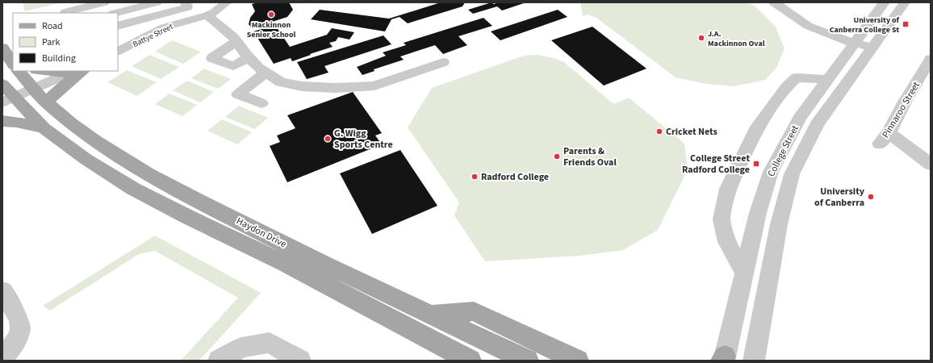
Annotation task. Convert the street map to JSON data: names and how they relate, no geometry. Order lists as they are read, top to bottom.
{
  "streets": {
    "main road": ["Haydon Drive"],
    "street": ["Battye Street", "Pinnaroo Street", "College Street"]
  },
  "places": {
    "other": [
      "Mackinnon Senior School",
      "J.A. Mackinnon Oval",
      "Cricket Nets",
      "G. Wigg Sports Centre",
      "Parents & Friends Oval",
      "Radford College",
      "University of Canberra"
    ],
    "transit": ["University of Canberra College St", "College Street Radford College"]
  },
  "legend": ["Road", "Park", "Building"]
}
